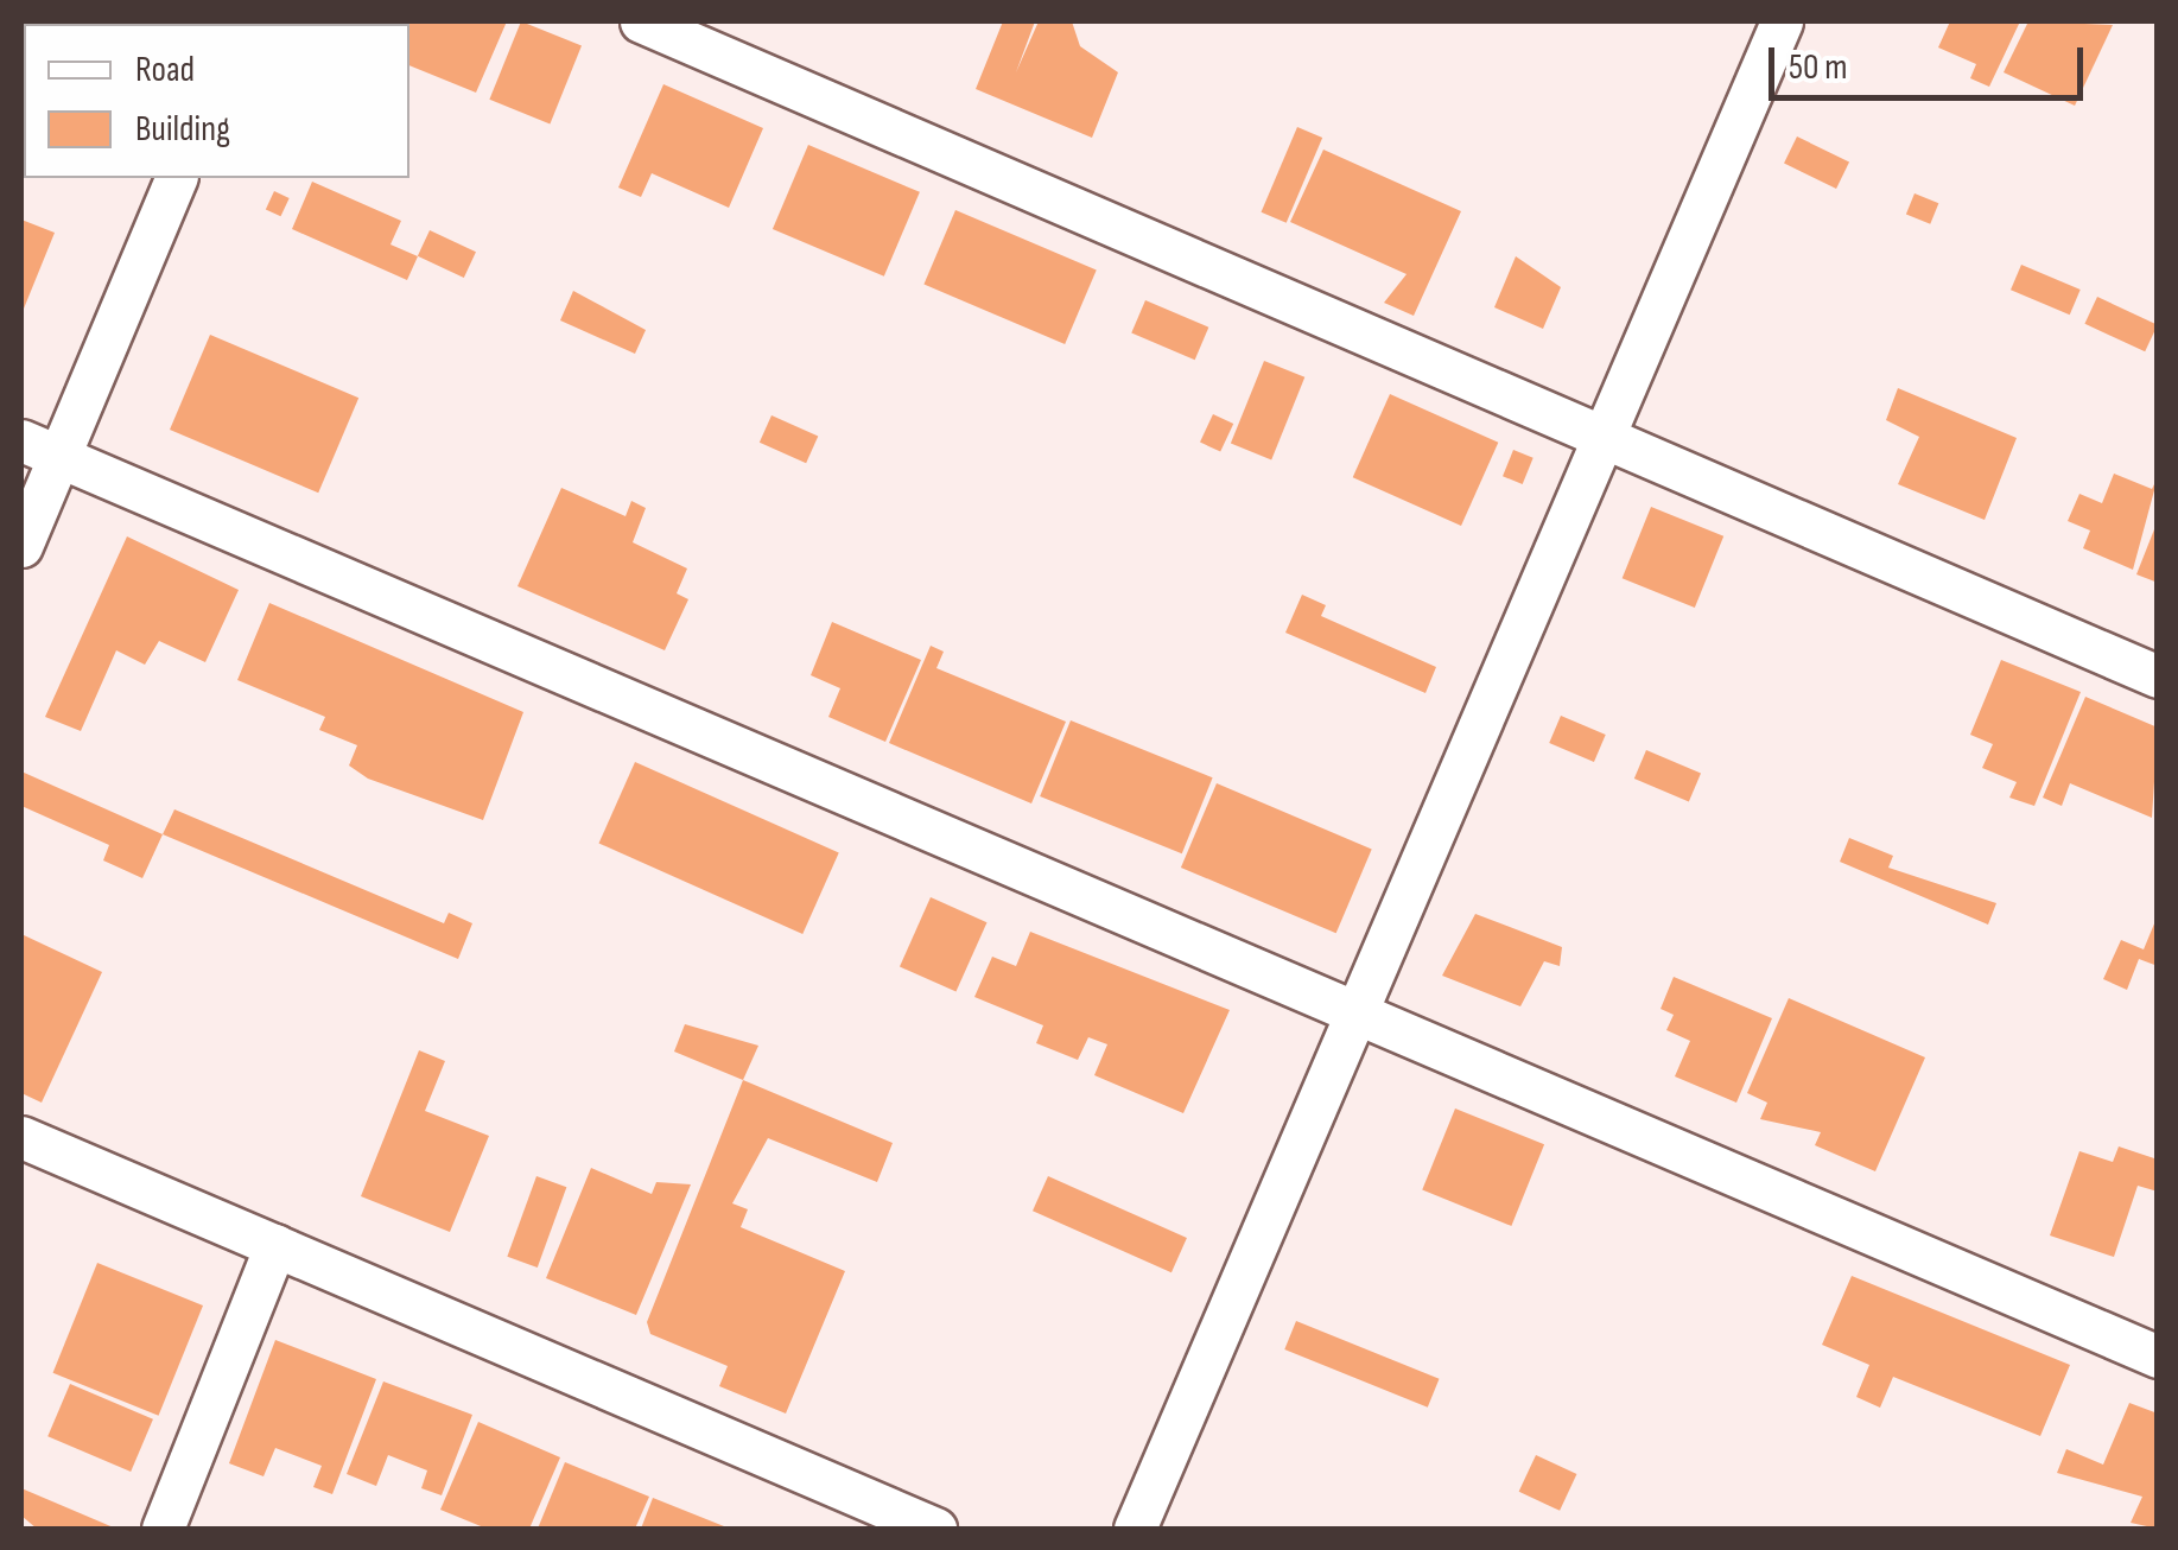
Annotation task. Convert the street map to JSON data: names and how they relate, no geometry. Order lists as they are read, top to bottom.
{
  "legend": ["Road", "Building"],
  "scale_bar": "50 m"
}
